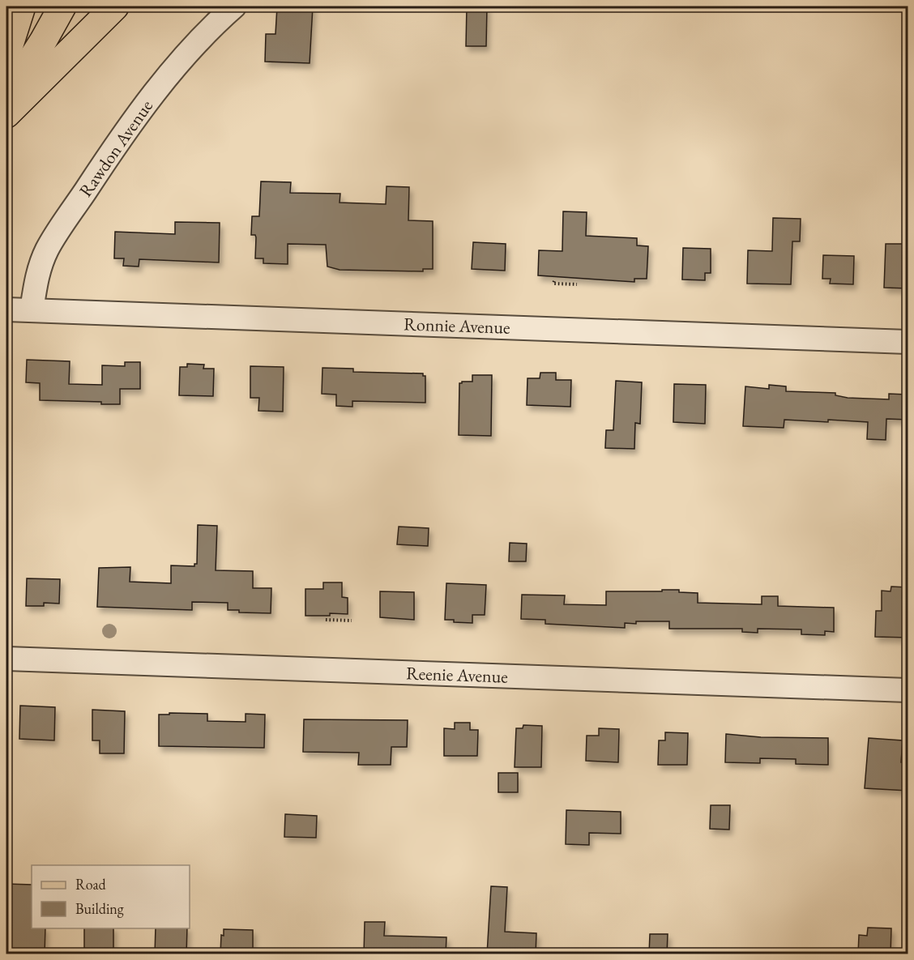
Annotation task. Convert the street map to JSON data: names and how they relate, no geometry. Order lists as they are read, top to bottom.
{
  "streets": {
    "street": ["Rawdon Avenue", "Ronnie Avenue", "Reenie Avenue"]
  },
  "crossings": [
    ["Rawdon Avenue", "Ronnie Avenue"]
  ],
  "legend": ["Road", "Building"]
}
